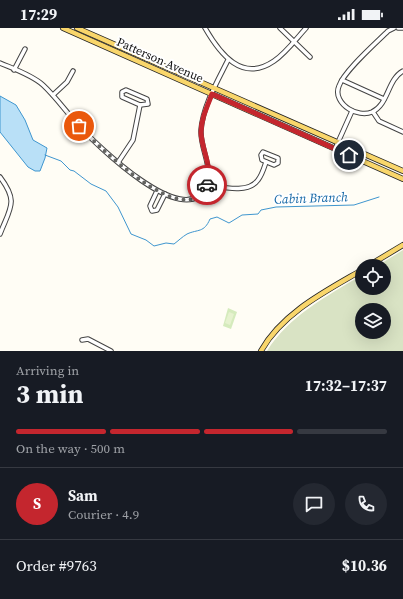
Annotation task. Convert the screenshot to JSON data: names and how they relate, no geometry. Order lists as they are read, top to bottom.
{
  "streets": {
    "main road": ["Patterson Avenue"]
  },
  "water": ["Cabin Branch"],
  "page": {
    "status": "17:29",
    "heading": ["3 min", "Arriving in", "17:32–17:37"],
    "panel": [
      "Sam",
      "Courier · 4.9",
      "Order #9763",
      "$10.36"
    ],
    "bar": "On the way · 500 m",
    "round": "S"
  }
}
